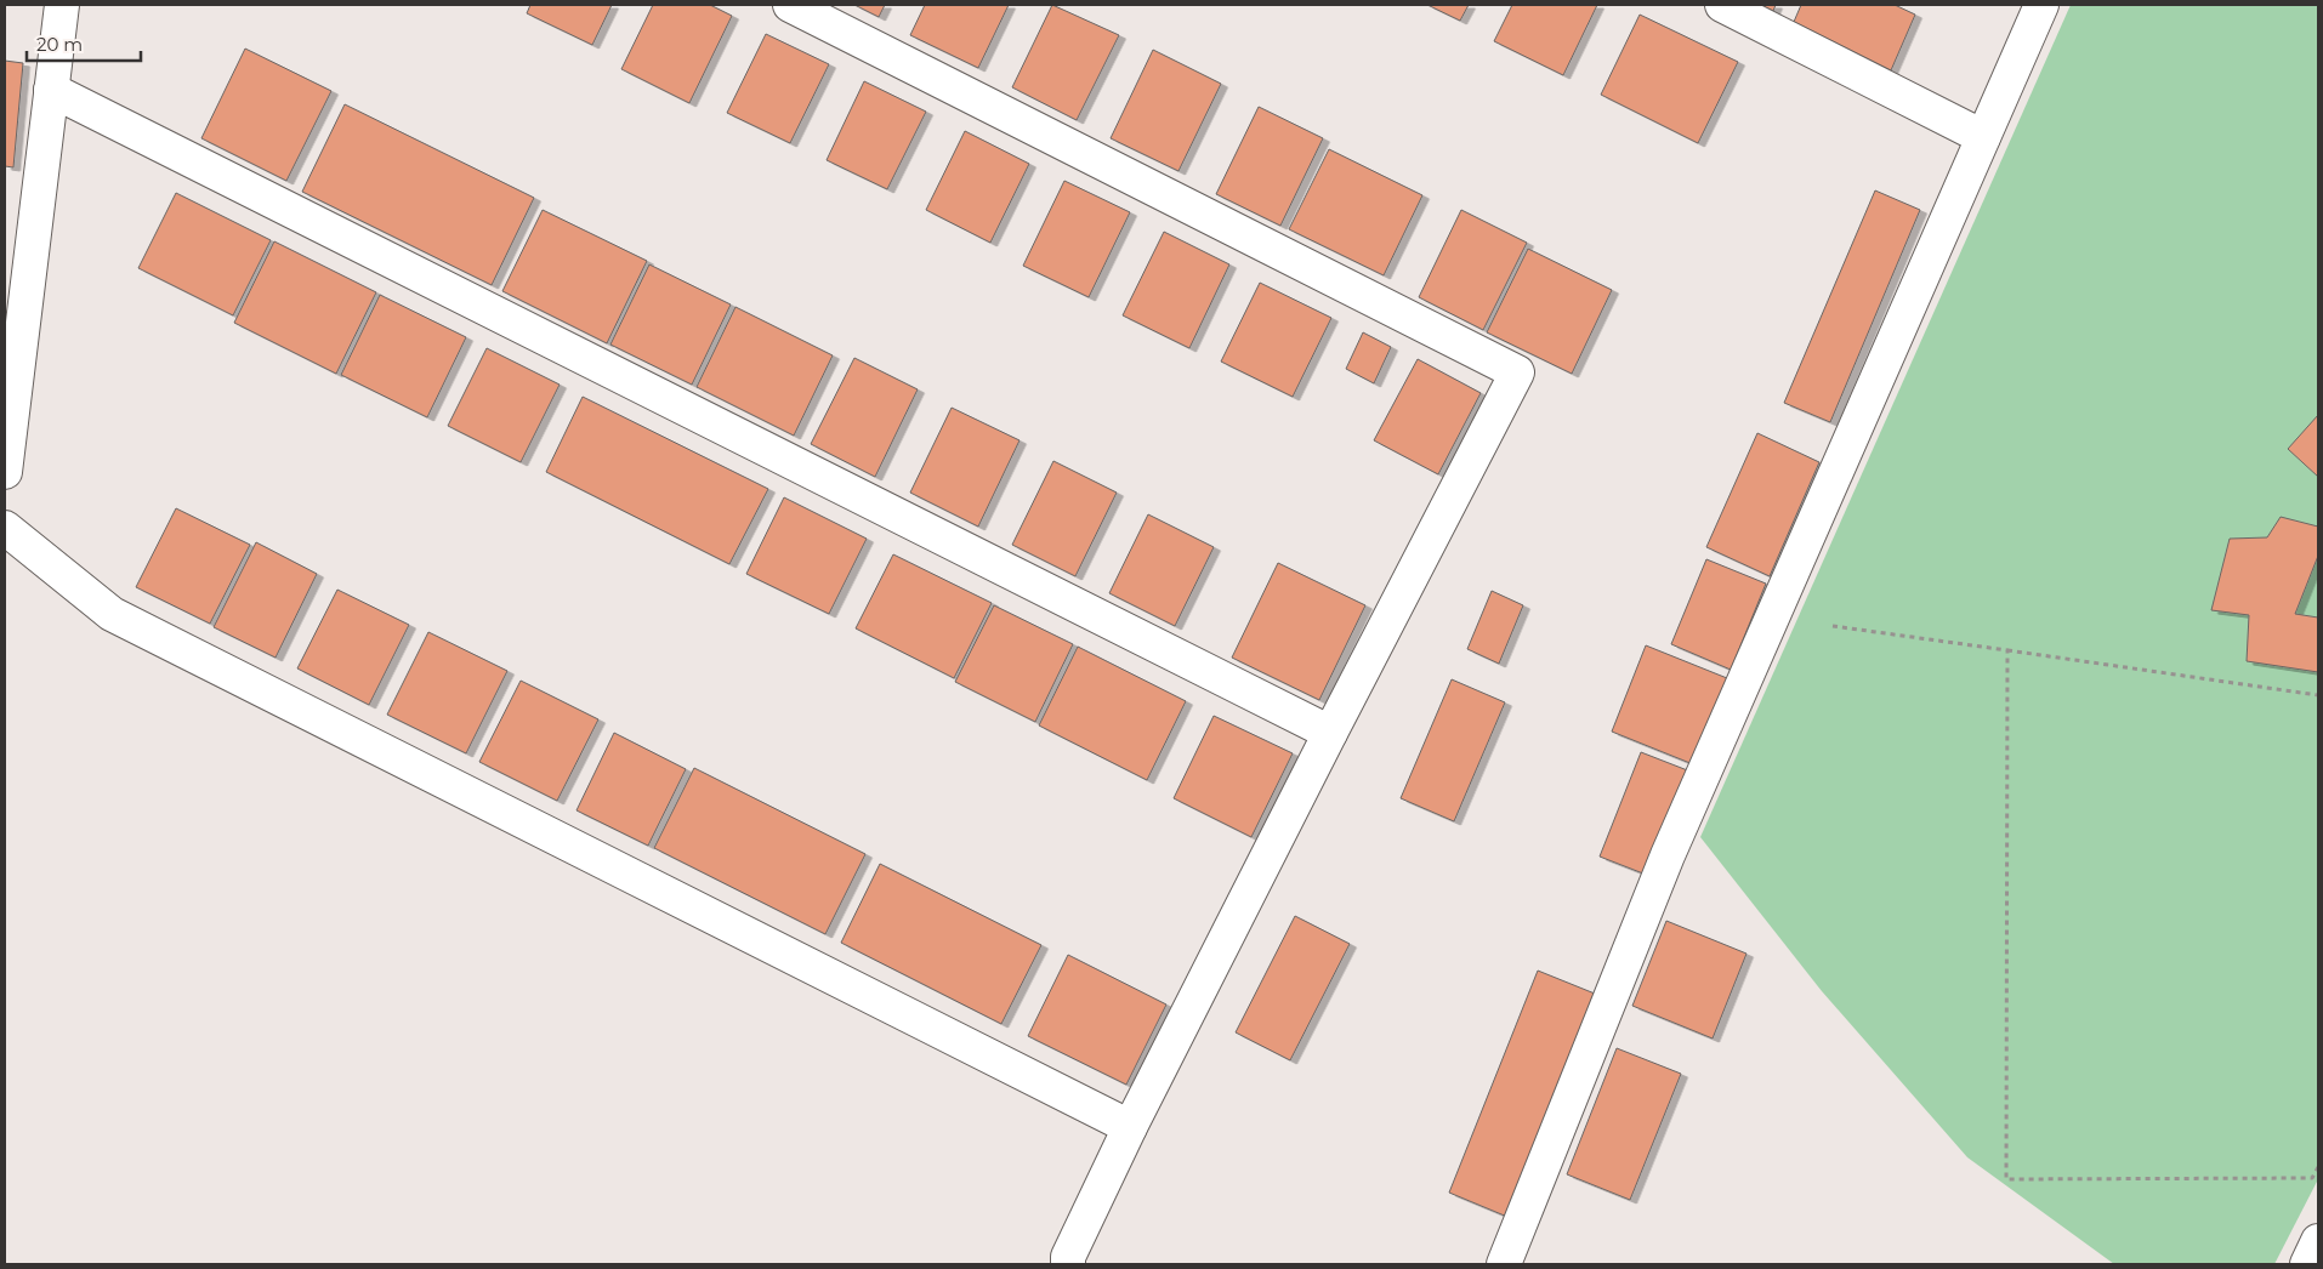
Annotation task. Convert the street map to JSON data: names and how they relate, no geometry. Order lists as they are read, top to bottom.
{
  "scale_bar": "20 m"
}
